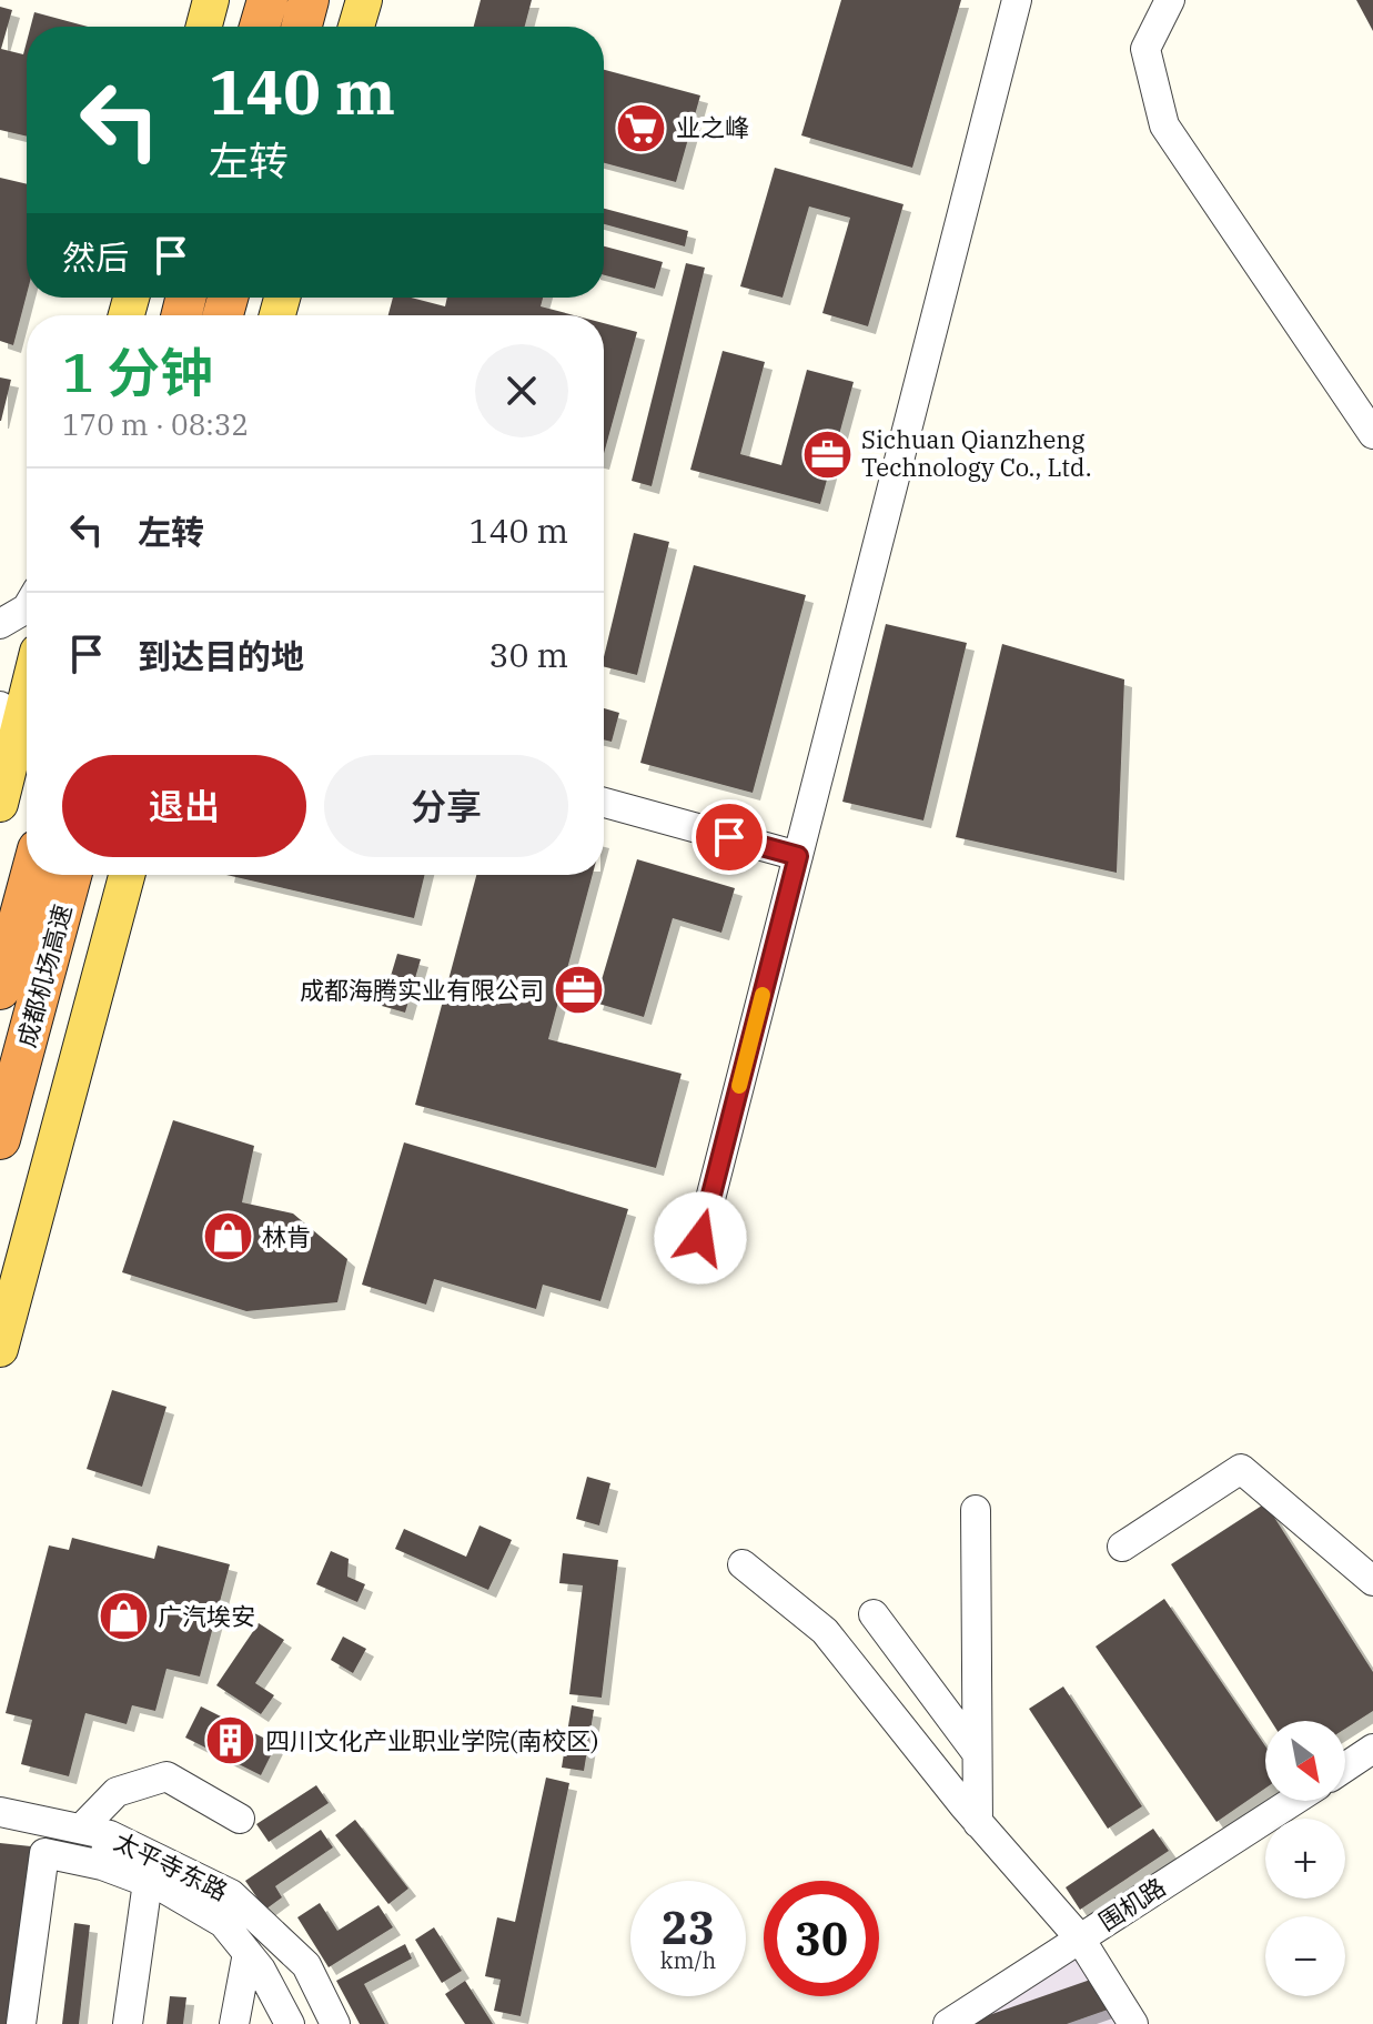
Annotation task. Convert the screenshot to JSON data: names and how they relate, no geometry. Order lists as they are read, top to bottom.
{
  "streets": {
    "highway": ["成都机场高速"],
    "street": ["太平寺东路", "围机路"]
  },
  "places": {
    "supermarket": ["业之峰"],
    "office": ["Sichuan Qianzheng Technology Co., Ltd.", "成都海腾实业有限公司"],
    "shop": ["林肯", "广汽埃安"],
    "building": ["四川文化产业职业学院(南校区)"]
  },
  "north": "bottom right",
  "page": {
    "turn": ["140 m", "左转"],
    "then": "然后",
    "heading": ["1 分钟", "170 m · 08:32"],
    "list": [
      {
        "name": "左转",
        "value": "140 m"
      },
      {
        "name": "到达目的地",
        "value": "30 m"
      }
    ],
    "buttons": ["退出", "分享"],
    "map_buttons": ["+", "−"],
    "speed": "23 km/h",
    "limit": "30"
  }
}
